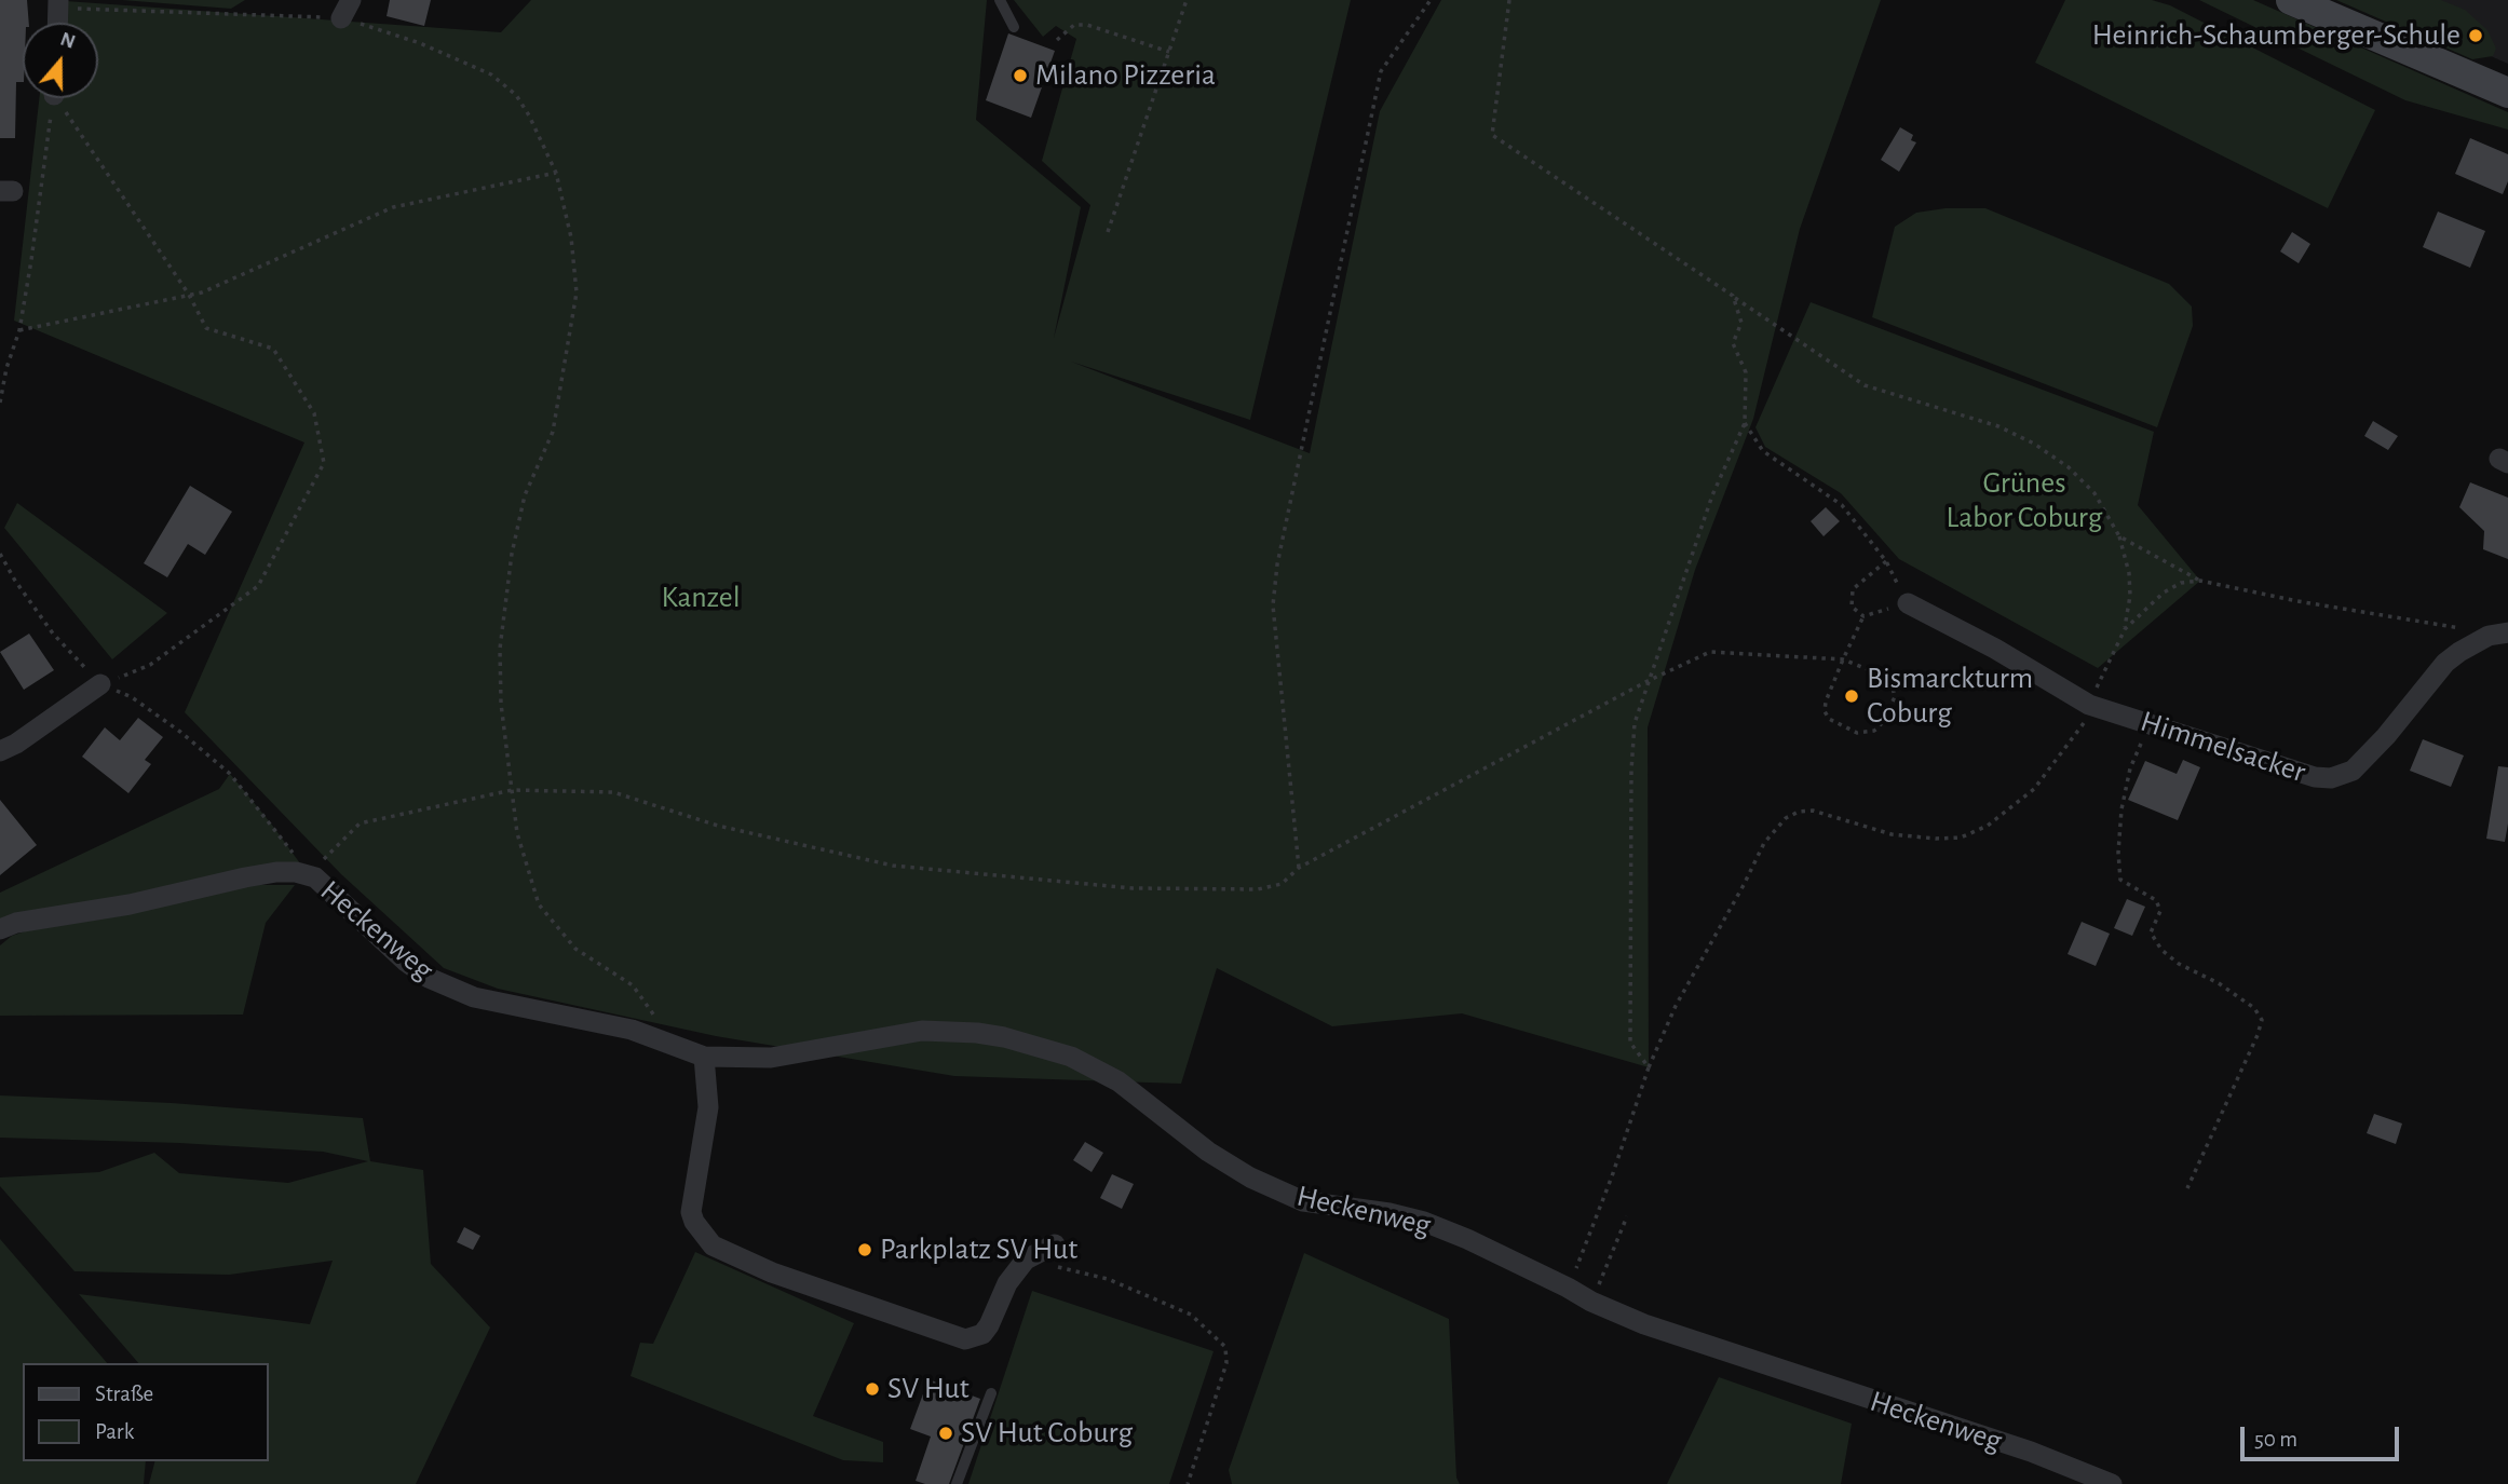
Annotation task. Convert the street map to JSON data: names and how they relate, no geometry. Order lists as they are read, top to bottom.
{
  "streets": {
    "street": ["Himmelsacker", "Heckenweg"]
  },
  "parks": ["Grünes Labor Coburg", "Kanzel"],
  "places": [
    "Heinrich-Schaumberger-Schule",
    "Milano Pizzeria",
    "Bismarckturm Coburg",
    "Parkplatz SV Hut",
    "SV Hut",
    "SV Hut Coburg"
  ],
  "legend": ["Straße", "Park"],
  "scale_bar": "50 m",
  "north": "top"
}
